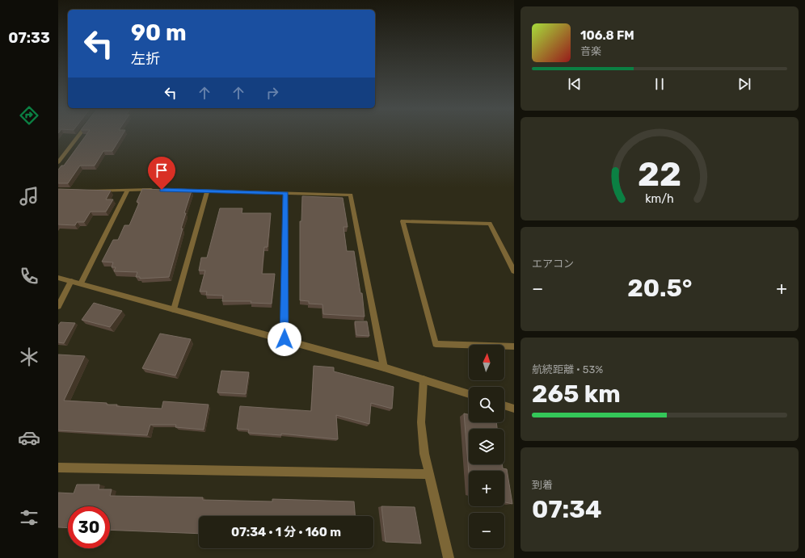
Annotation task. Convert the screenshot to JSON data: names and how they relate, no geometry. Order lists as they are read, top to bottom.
{
  "north": "top",
  "page": {
    "tabs": "07:33",
    "turn": ["90 m", "左折"],
    "song": ["106.8 FM", "音楽"],
    "tile": [
      "エアコン",
      ["航続距離 · 53%", "265 km"],
      ["到着", "07:34"]
    ],
    "heat": ["−", "20.5°", "+"],
    "map_buttons": ["+", "−"],
    "limit": "30",
    "trip": "07:34 · 1 分 · 160 m",
    "gauge": ["22", "km/h"]
  }
}
